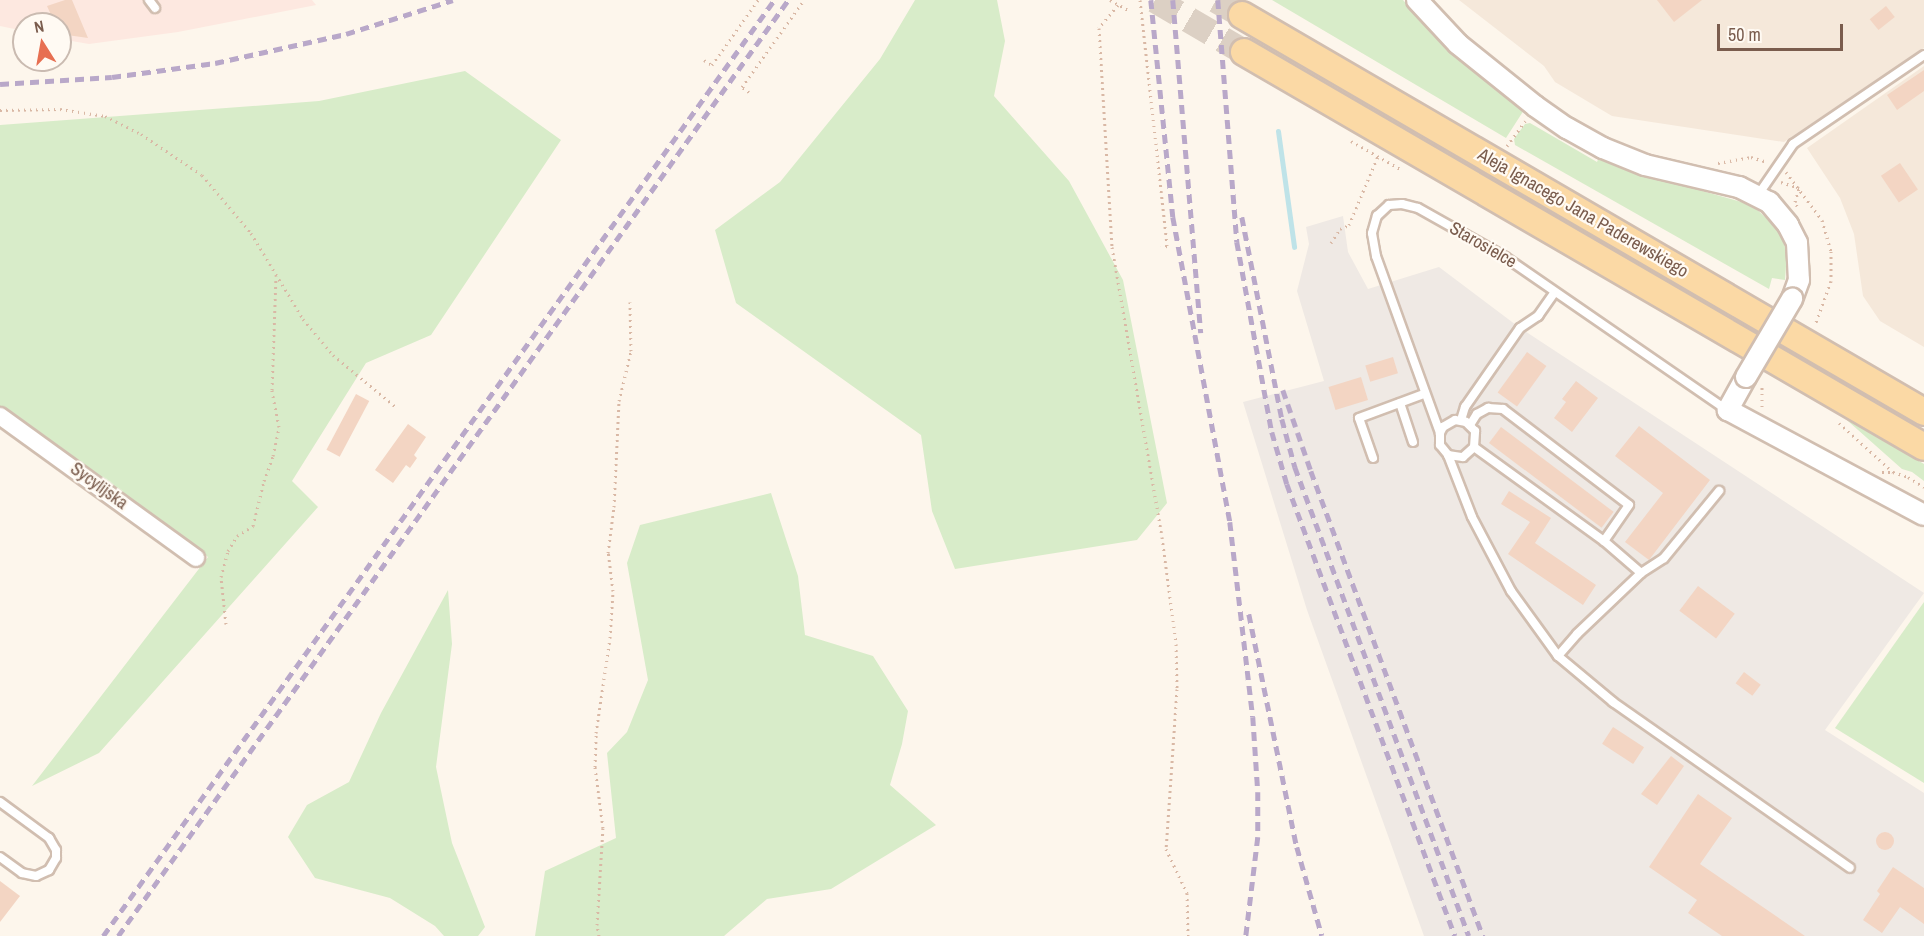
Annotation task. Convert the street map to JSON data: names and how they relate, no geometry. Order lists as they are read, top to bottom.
{
  "streets": {
    "main road": ["Aleja Ignacego Jana Paderewskiego"],
    "street": ["Sycylijska"],
    "lane": ["Starosielce"]
  },
  "scale_bar": "50 m",
  "north": "top"
}
